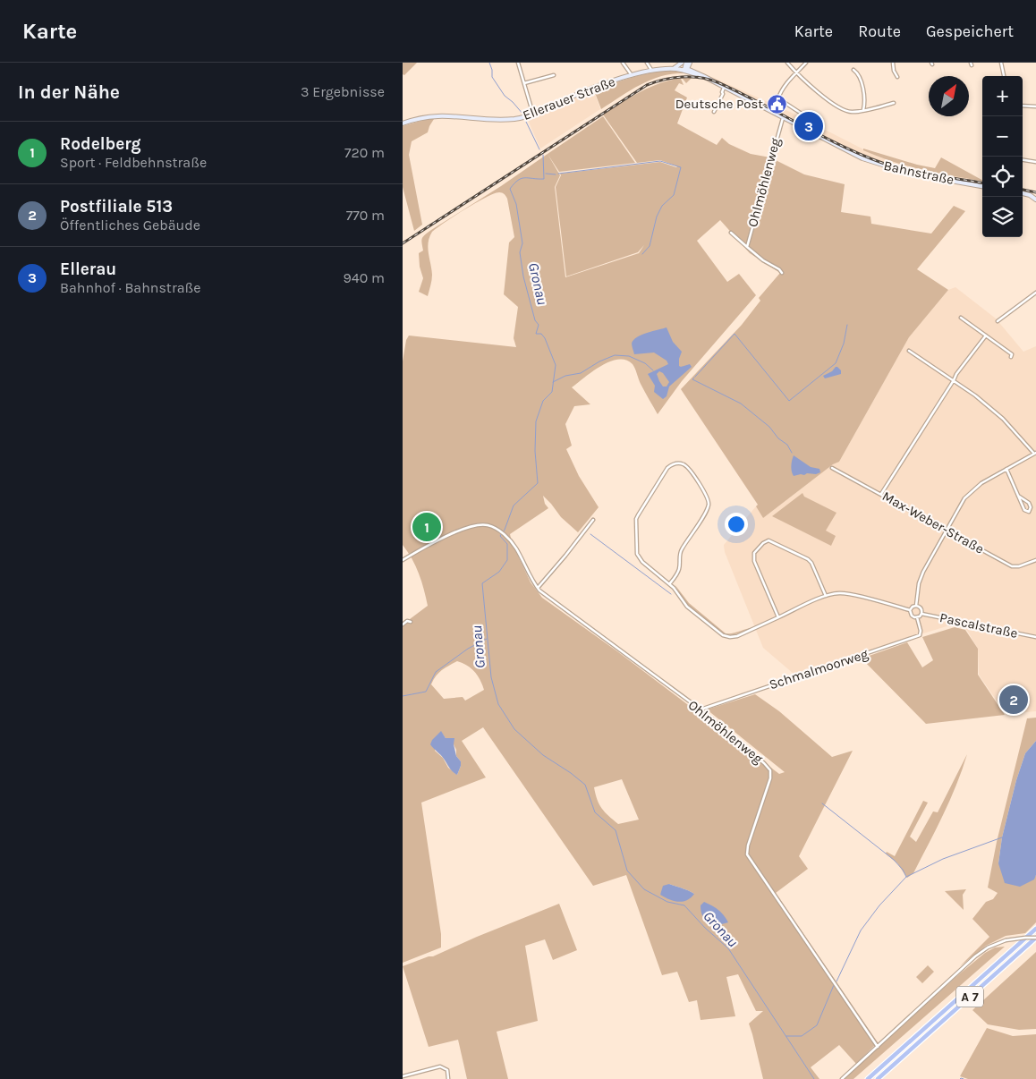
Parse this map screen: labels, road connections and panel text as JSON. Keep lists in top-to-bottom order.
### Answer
{
  "streets": {
    "highway": ["A 7"],
    "main road": ["Ellerauer Straße", "Bahnstraße"],
    "street": [
      "Ohlmöhlenweg",
      "Max-Weber-Straße",
      "Pascalstraße",
      "Schmalmoorweg"
    ]
  },
  "crossings": [
    ["Ellerauer Straße", "Bahnstraße"],
    ["Bahnstraße", "Ohlmöhlenweg"],
    ["Ohlmöhlenweg", "Schmalmoorweg"],
    ["Pascalstraße", "Schmalmoorweg"]
  ],
  "water": ["Gronau"],
  "places": {
    "public building": ["Deutsche Post"]
  },
  "north": "top right",
  "page": {
    "header": "Karte",
    "nav": ["Karte", "Route", "Gespeichert"],
    "heading": ["In der Nähe", "3 Ergebnisse"],
    "map_buttons": ["+", "−"],
    "pins": ["3", "1", "2"],
    "list": [
      {
        "mark": "1",
        "name": "Rodelberg",
        "note": "Sport · Feldbehnstraße",
        "value": "720 m"
      },
      {
        "mark": "2",
        "name": "Postfiliale 513",
        "note": "Öffentliches Gebäude",
        "value": "770 m"
      },
      {
        "mark": "3",
        "name": "Ellerau",
        "note": "Bahnhof · Bahnstraße",
        "value": "940 m"
      }
    ]
  }
}
